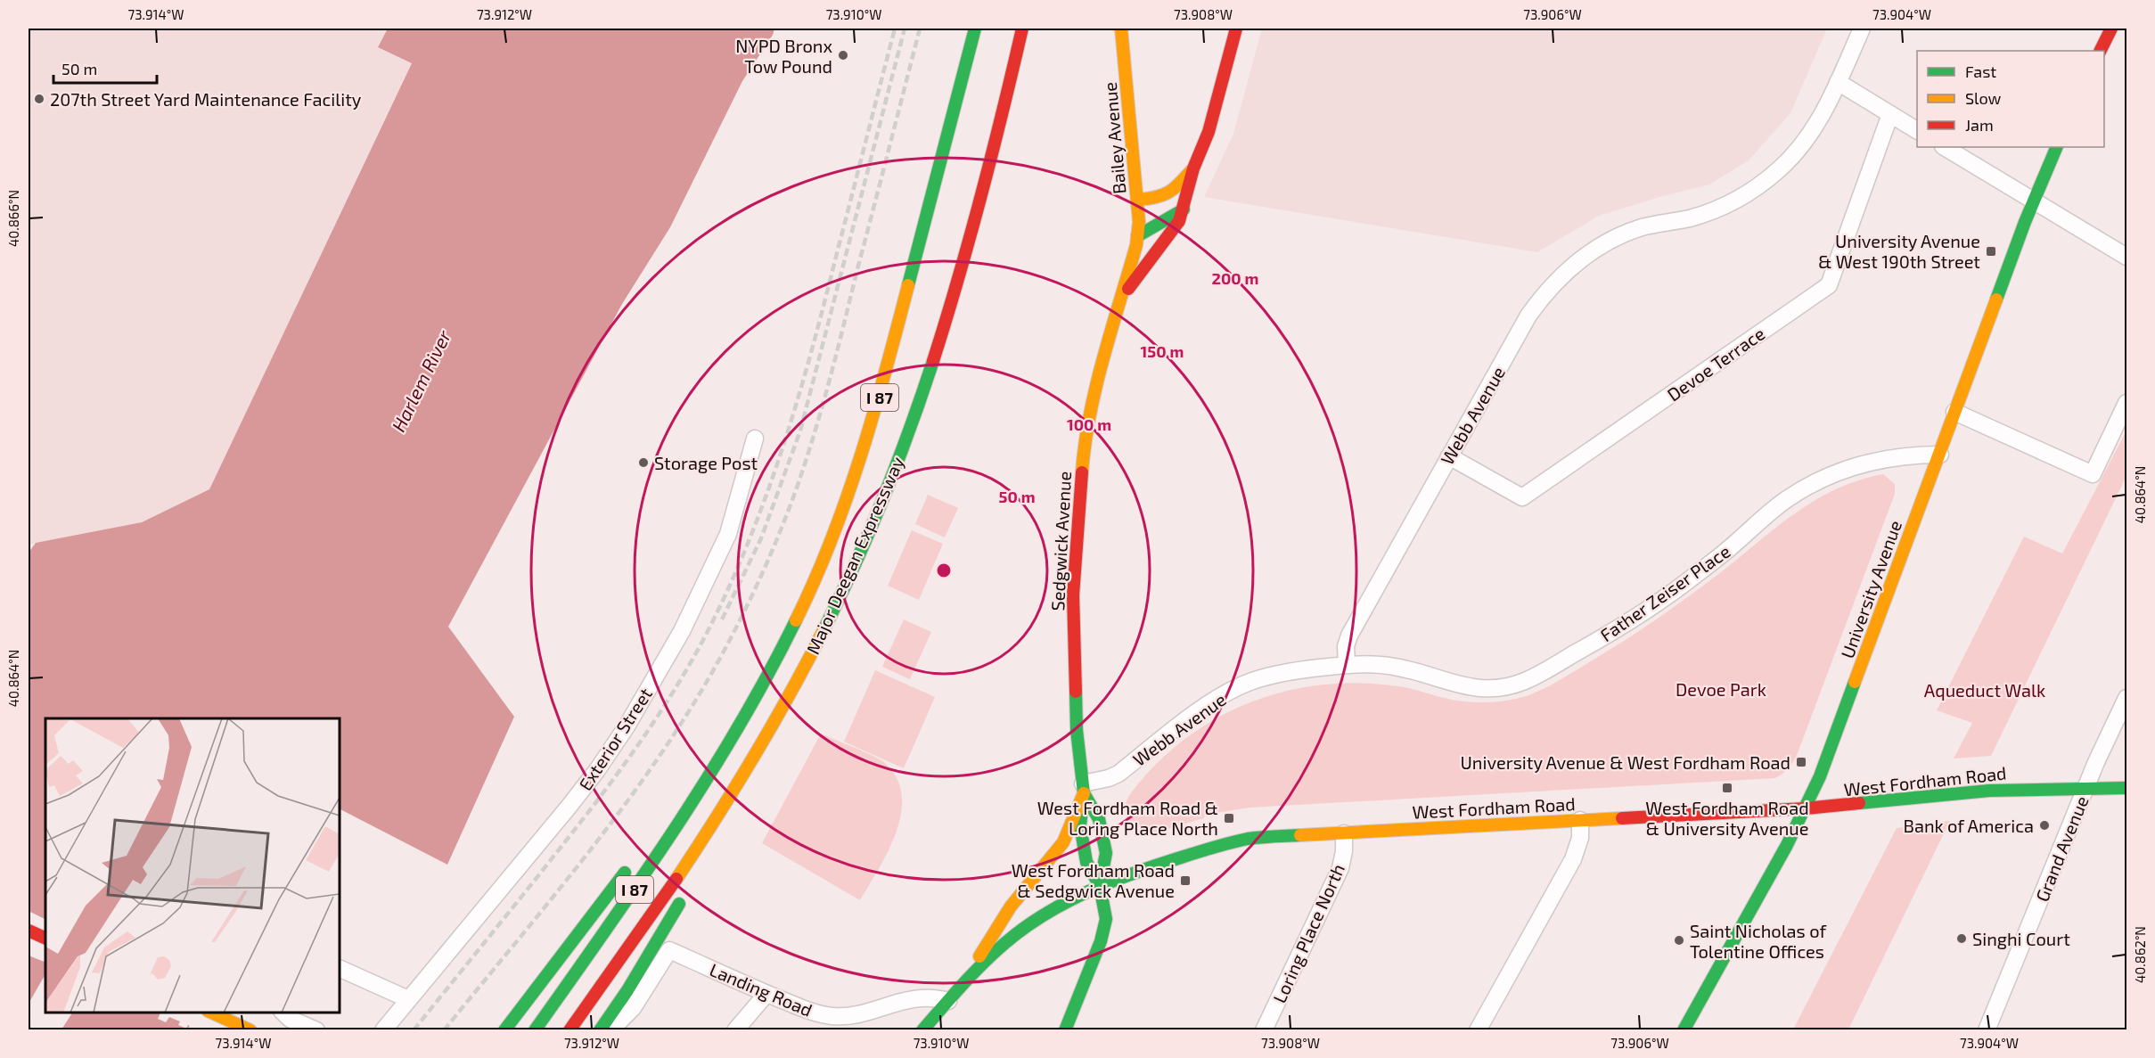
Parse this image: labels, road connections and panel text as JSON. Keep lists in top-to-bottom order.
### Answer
{
  "streets": {
    "main road": [
      "Bailey Avenue",
      "I 87",
      "Sedgwick Avenue",
      "Major Deegan Expressway",
      "University Avenue",
      "West Fordham Road"
    ],
    "street": [
      "Devoe Terrace",
      "Webb Avenue",
      "Father Zeiser Place",
      "Exterior Street",
      "Grand Avenue",
      "Loring Place North",
      "Landing Road"
    ]
  },
  "crossings": [
    ["Bailey Avenue", "Sedgwick Avenue"],
    ["Devoe Terrace", "Webb Avenue"],
    ["Webb Avenue", "Sedgwick Avenue"],
    ["Webb Avenue", "Father Zeiser Place"],
    ["Sedgwick Avenue", "West Fordham Road"],
    ["University Avenue", "Father Zeiser Place"],
    ["University Avenue", "West Fordham Road"],
    ["West Fordham Road", "Grand Avenue"],
    ["West Fordham Road", "Loring Place North"],
    ["West Fordham Road", "Landing Road"]
  ],
  "water": ["Harlem River"],
  "parks": ["Devoe Park", "Aqueduct Walk"],
  "places": {
    "other": [
      "NYPD Bronx Tow Pound",
      "207th Street Yard Maintenance Facility",
      "Storage Post",
      "Bank of America",
      "Singhi Court",
      "Saint Nicholas of Tolentine Offices"
    ],
    "transit": [
      "University Avenue & West 190th Street",
      "University Avenue & West Fordham Road",
      "West Fordham Road & University Avenue",
      "West Fordham Road & Loring Place North",
      "West Fordham Road & Sedgwick Avenue"
    ]
  },
  "legend": ["Fast", "Slow", "Jam"],
  "scale_bar": "50 m",
  "coordinates": [
    "73.914°W",
    "73.912°W",
    "73.910°W",
    "73.908°W",
    "73.906°W",
    "73.904°W",
    "40.866°N",
    "40.864°N",
    "40.862°N"
  ],
  "rings": [
    "200 m",
    "150 m",
    "100 m",
    "50 m"
  ]
}
